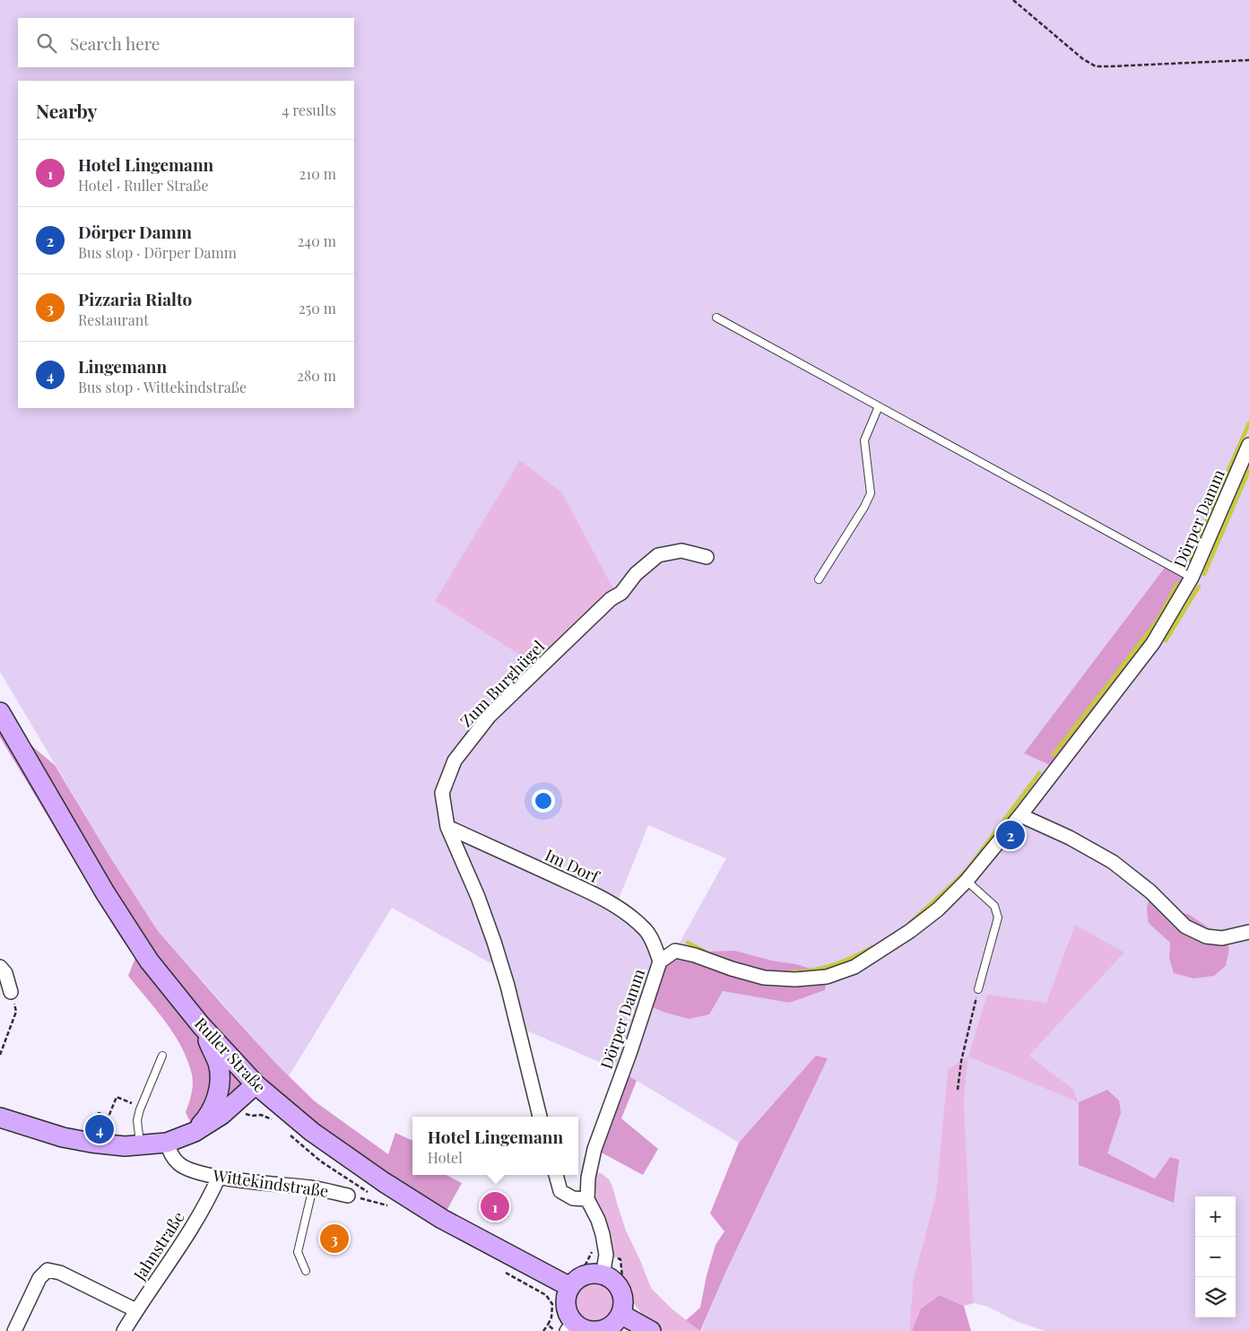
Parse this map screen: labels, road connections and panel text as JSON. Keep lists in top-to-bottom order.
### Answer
{
  "streets": {
    "main road": ["Ruller Straße"],
    "street": [
      "Dörper Damm",
      "Zum Burghügel",
      "Im Dorf",
      "Wittekindstraße",
      "Jahnstraße"
    ]
  },
  "crossings": [
    ["Dörper Damm", "Im Dorf"],
    ["Zum Burghügel", "Im Dorf"],
    ["Wittekindstraße", "Jahnstraße"]
  ],
  "page": {
    "search": "Search here",
    "heading": ["Nearby", "4 results"],
    "list": [
      {
        "mark": "1",
        "name": "Hotel Lingemann",
        "note": "Hotel · Ruller Straße",
        "value": "210 m"
      },
      {
        "mark": "2",
        "name": "Dörper Damm",
        "note": "Bus stop · Dörper Damm",
        "value": "240 m"
      },
      {
        "mark": "3",
        "name": "Pizzaria Rialto",
        "note": "Restaurant",
        "value": "250 m"
      },
      {
        "mark": "4",
        "name": "Lingemann",
        "note": "Bus stop · Wittekindstraße",
        "value": "280 m"
      }
    ],
    "pins": [
      "2",
      "4",
      "1",
      "3"
    ],
    "popup": ["Hotel Lingemann", "Hotel"],
    "map_buttons": ["+", "−"]
  }
}
